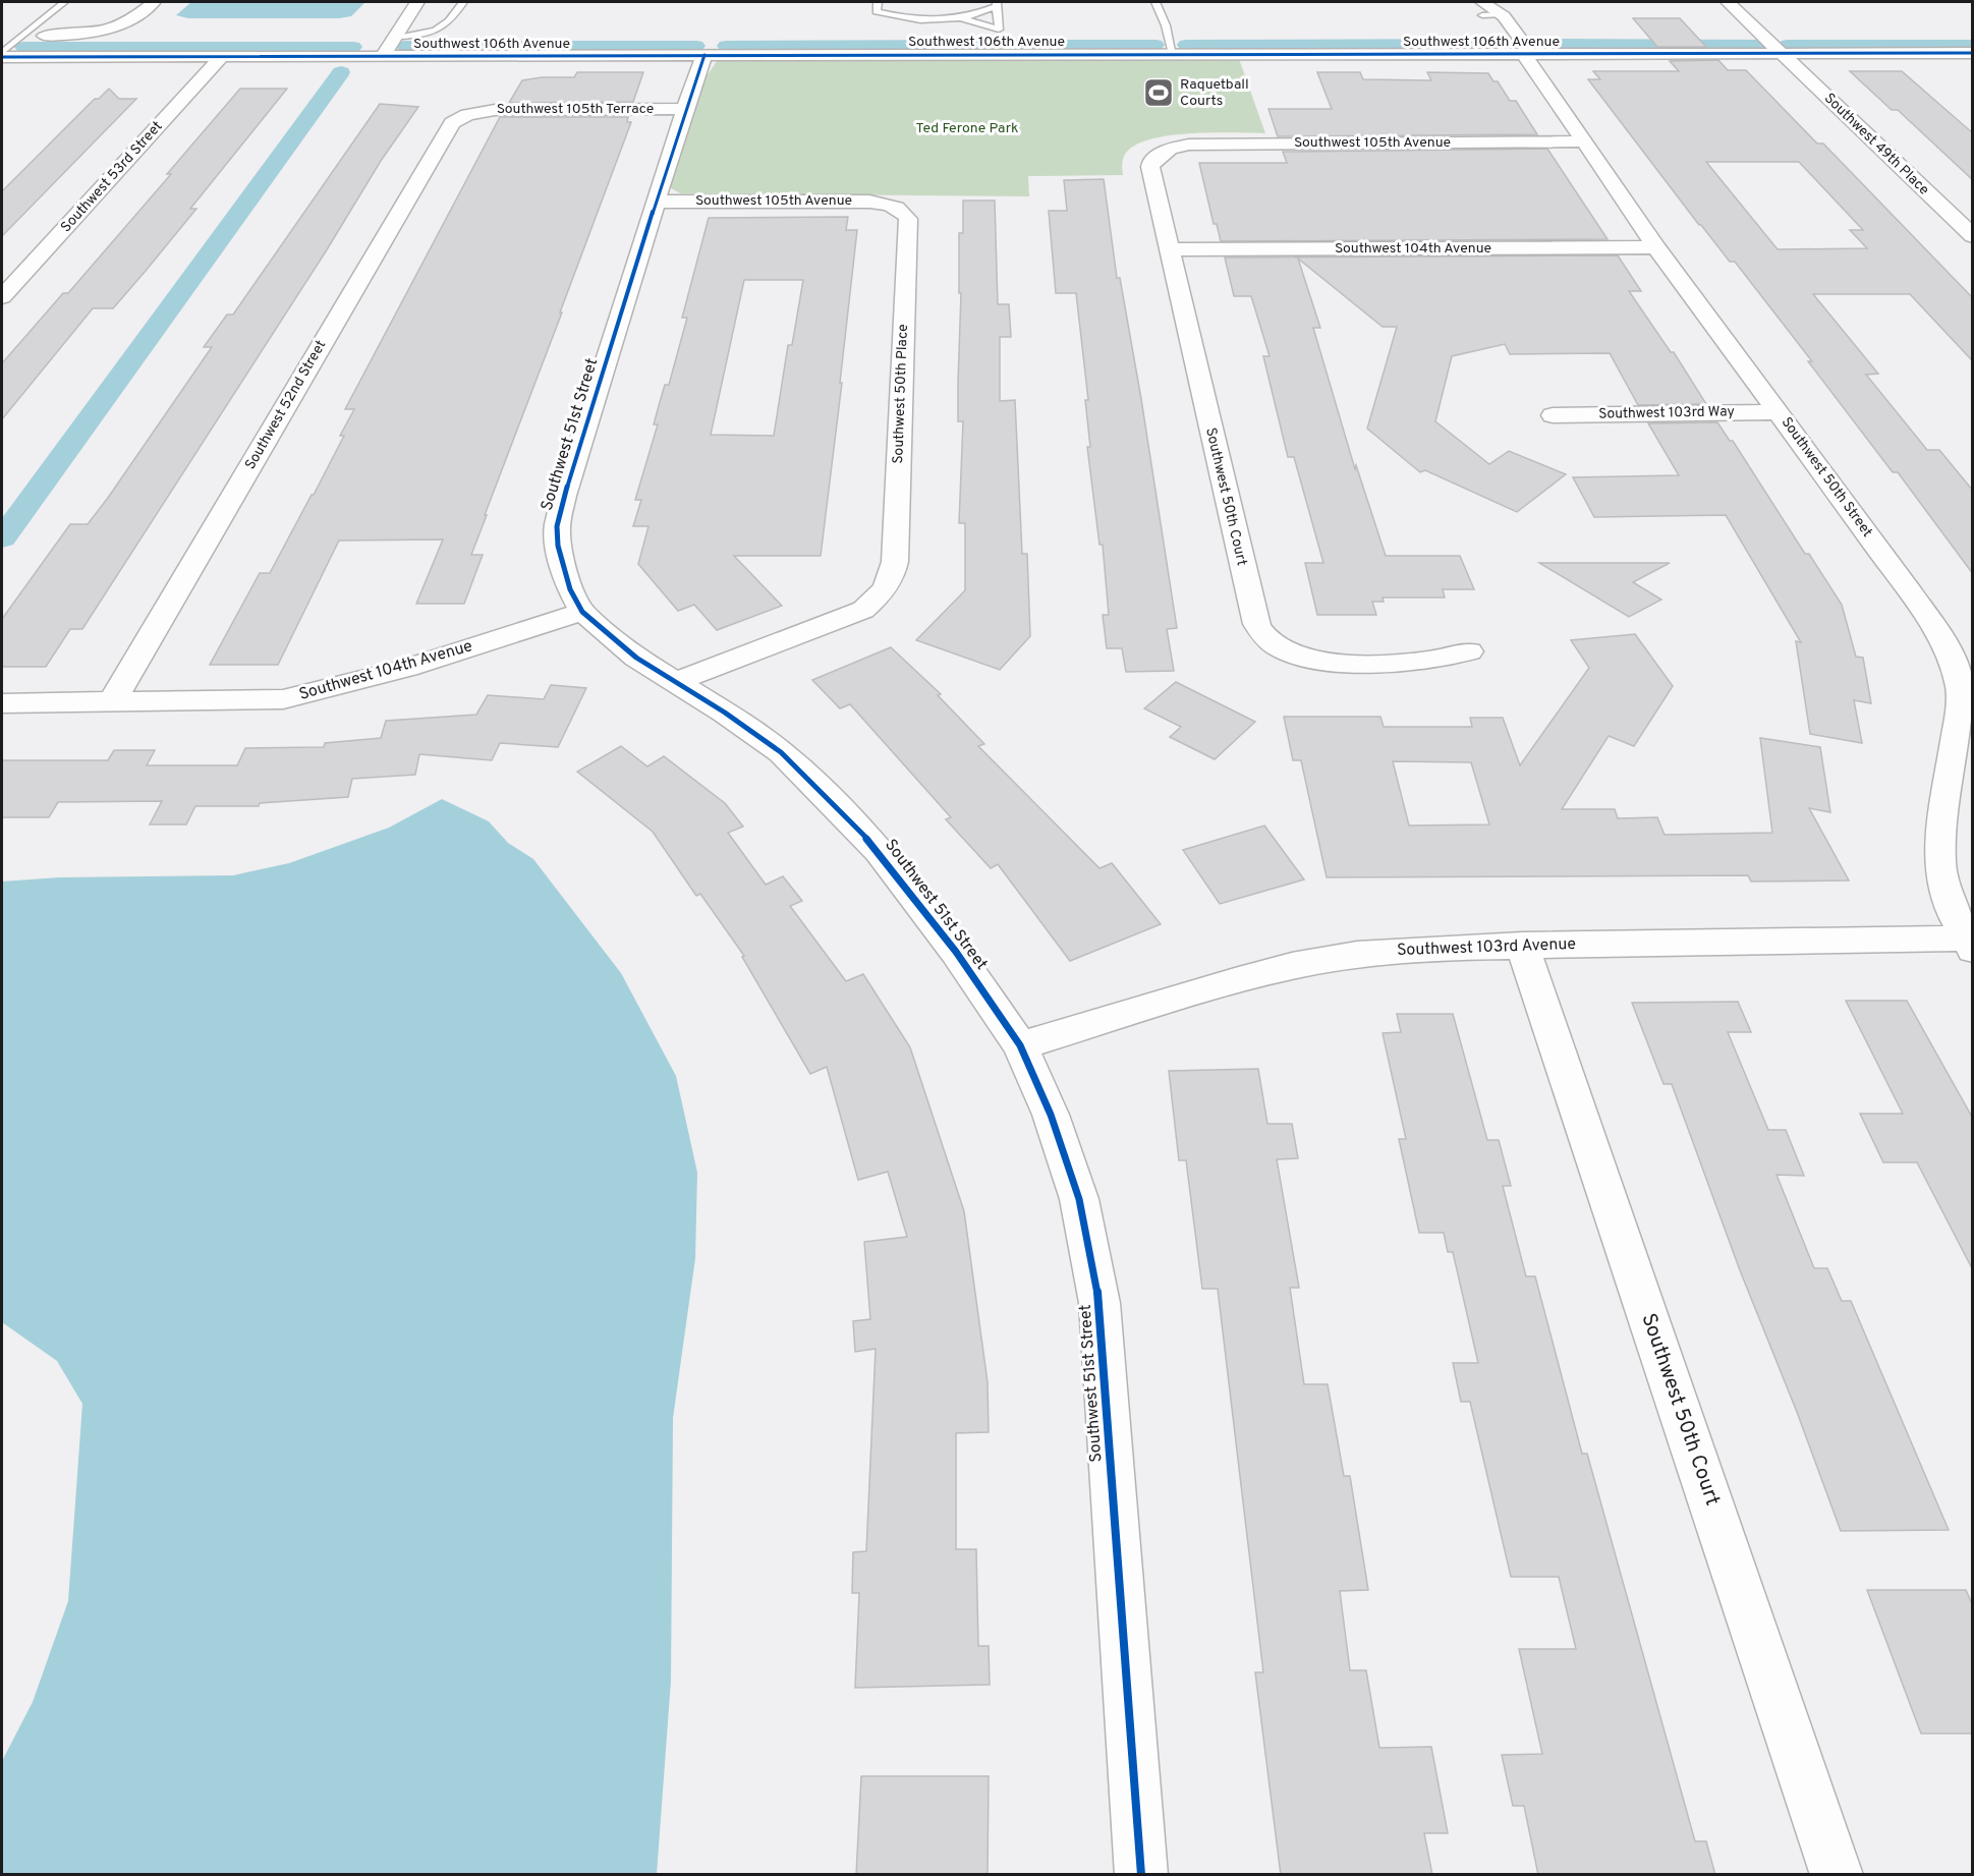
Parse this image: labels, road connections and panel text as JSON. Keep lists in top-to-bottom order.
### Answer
{
  "streets": {
    "street": [
      "Southwest 106th Avenue",
      "Southwest 105th Terrace",
      "Southwest 105th Avenue",
      "Southwest 49th Place",
      "Southwest 53rd Street",
      "Southwest 104th Avenue",
      "Southwest 50th Place",
      "Southwest 52nd Street",
      "Southwest 103rd Way",
      "Southwest 51st Street",
      "Southwest 50th Street",
      "Southwest 50th Court",
      "Southwest 103rd Avenue"
    ]
  },
  "crossings": [
    ["Southwest 106th Avenue", "Southwest 49th Place"],
    ["Southwest 106th Avenue", "Southwest 53rd Street"],
    ["Southwest 106th Avenue", "Southwest 51st Street"],
    ["Southwest 106th Avenue", "Southwest 50th Street"],
    ["Southwest 105th Terrace", "Southwest 52nd Street"],
    ["Southwest 105th Terrace", "Southwest 51st Street"],
    ["Southwest 105th Avenue", "Southwest 50th Place"],
    ["Southwest 105th Avenue", "Southwest 51st Street"],
    ["Southwest 105th Avenue", "Southwest 50th Street"],
    ["Southwest 105th Avenue", "Southwest 50th Court"],
    ["Southwest 104th Avenue", "Southwest 52nd Street"],
    ["Southwest 104th Avenue", "Southwest 51st Street"],
    ["Southwest 104th Avenue", "Southwest 50th Street"],
    ["Southwest 104th Avenue", "Southwest 50th Court"],
    ["Southwest 50th Place", "Southwest 51st Street"],
    ["Southwest 103rd Way", "Southwest 50th Street"],
    ["Southwest 51st Street", "Southwest 103rd Avenue"],
    ["Southwest 50th Street", "Southwest 103rd Avenue"],
    ["Southwest 50th Court", "Southwest 103rd Avenue"]
  ],
  "parks": ["Ted Ferone Park"],
  "places": {
    "sports": ["Raquetball Courts"]
  }
}
